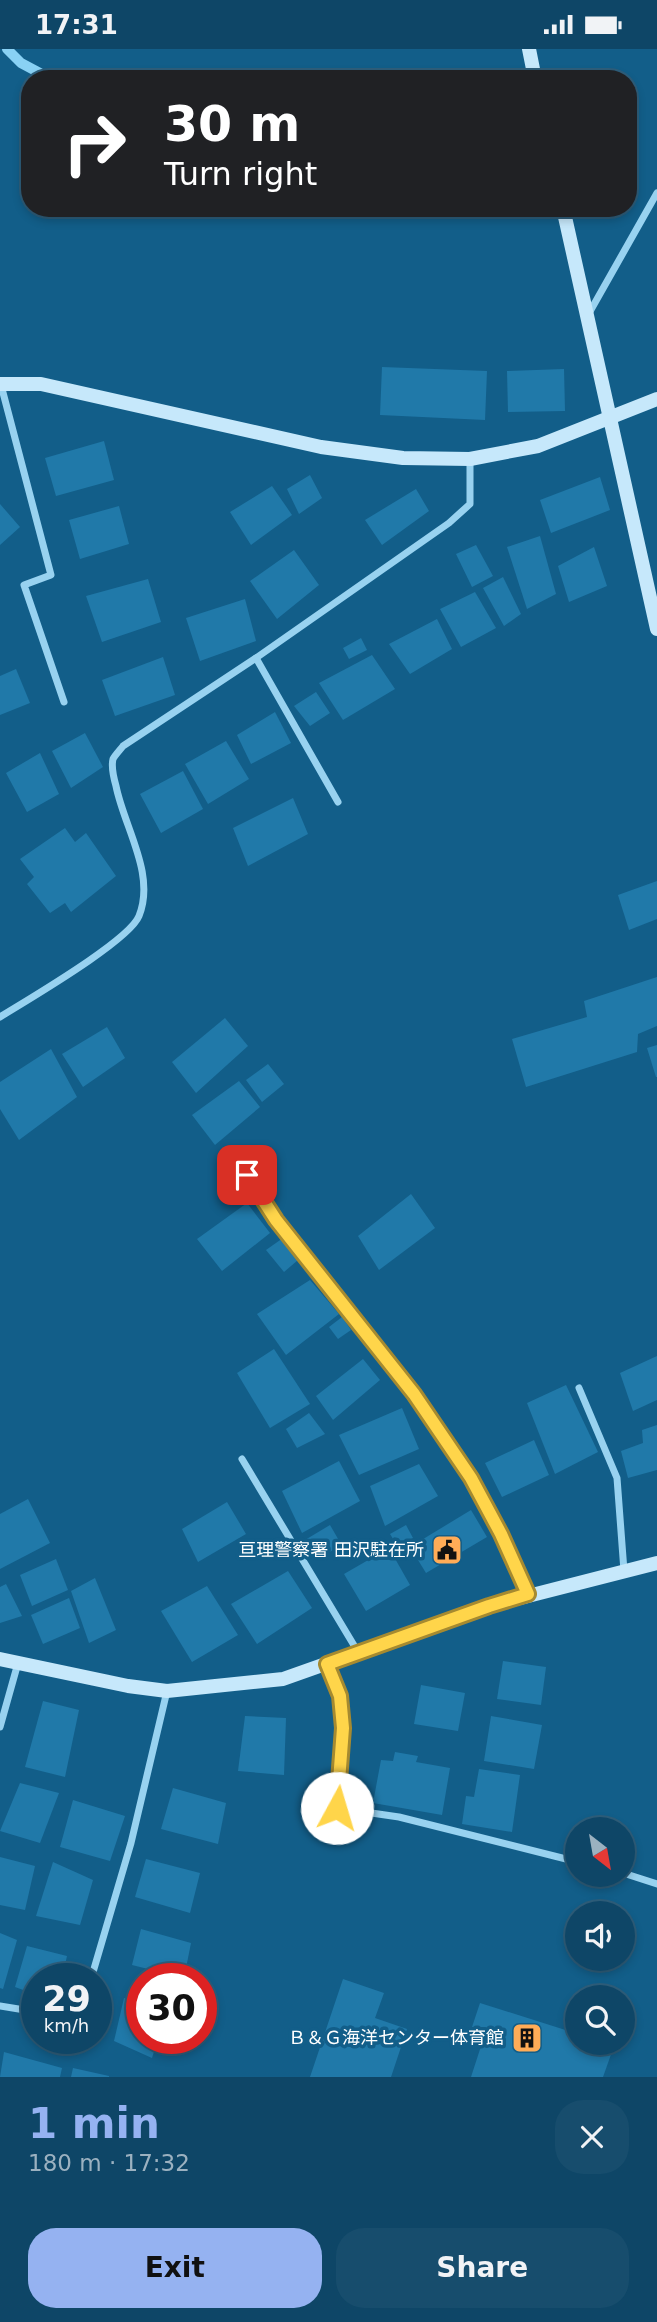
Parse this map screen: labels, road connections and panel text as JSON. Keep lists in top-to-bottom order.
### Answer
{
  "places": {
    "public building": ["亘理警察署 田沢駐在所"],
    "building": ["Ｂ＆Ｇ海洋センター体育館"]
  },
  "north": "bottom right",
  "page": {
    "status": "17:31",
    "turn": ["30 m", "Turn right"],
    "speed": "29 km/h",
    "limit": "30",
    "heading": ["1 min", "180 m · 17:32"],
    "buttons": ["Exit", "Share"]
  }
}
